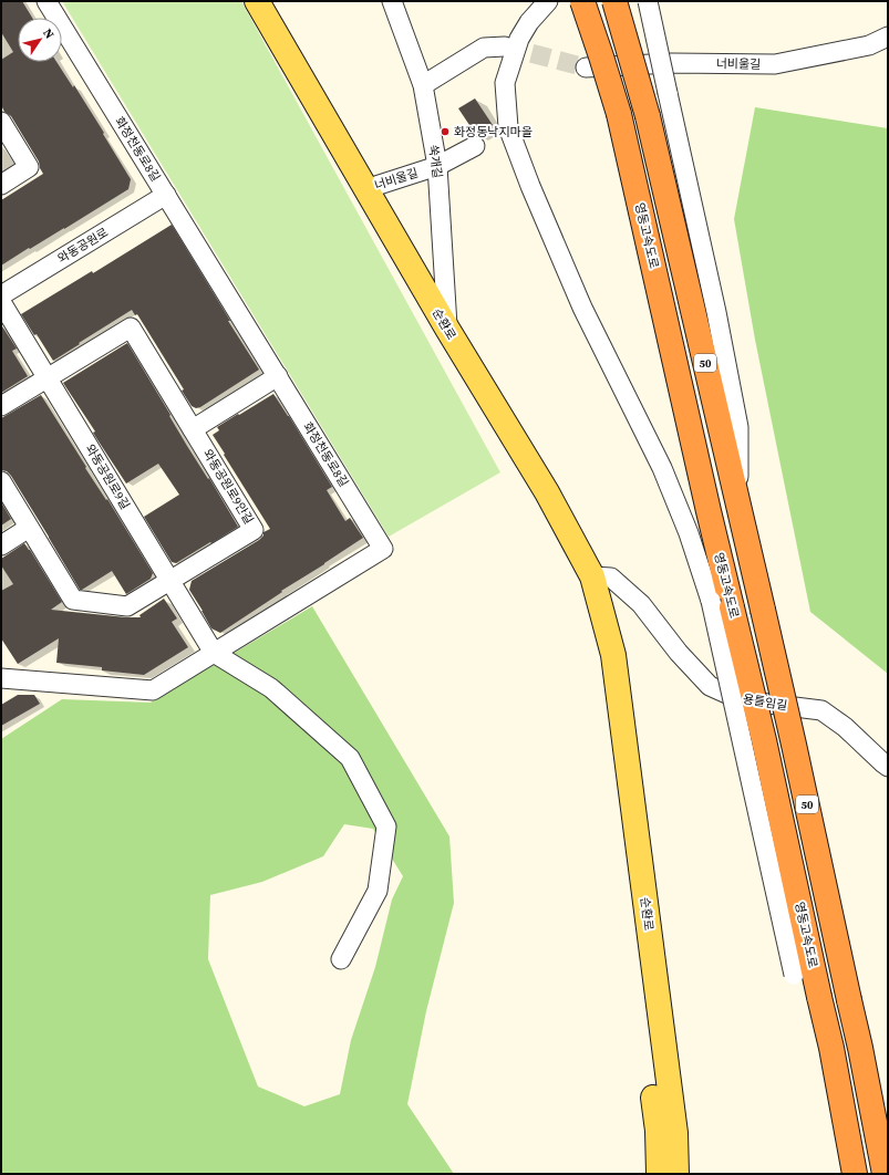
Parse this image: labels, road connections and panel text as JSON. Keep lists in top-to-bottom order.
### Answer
{
  "streets": {
    "highway": ["영동고속도로", "50"],
    "main road": ["순환로"],
    "street": [
      "너비울길",
      "화정천동로8길",
      "쑥개길",
      "와동공원로",
      "와동공원로9길",
      "와동공원로9안길",
      "용틀임길"
    ]
  },
  "crossings": [
    ["너비울길", "쑥개길"],
    ["너비울길", "순환로"],
    ["화정천동로8길", "와동공원로"],
    ["화정천동로8길", "와동공원로9길"],
    ["쑥개길", "순환로"],
    ["순환로", "용틀임길"],
    ["와동공원로9길", "와동공원로9안길"]
  ],
  "places": ["화정동낙지마을"],
  "north": "top right"
}
